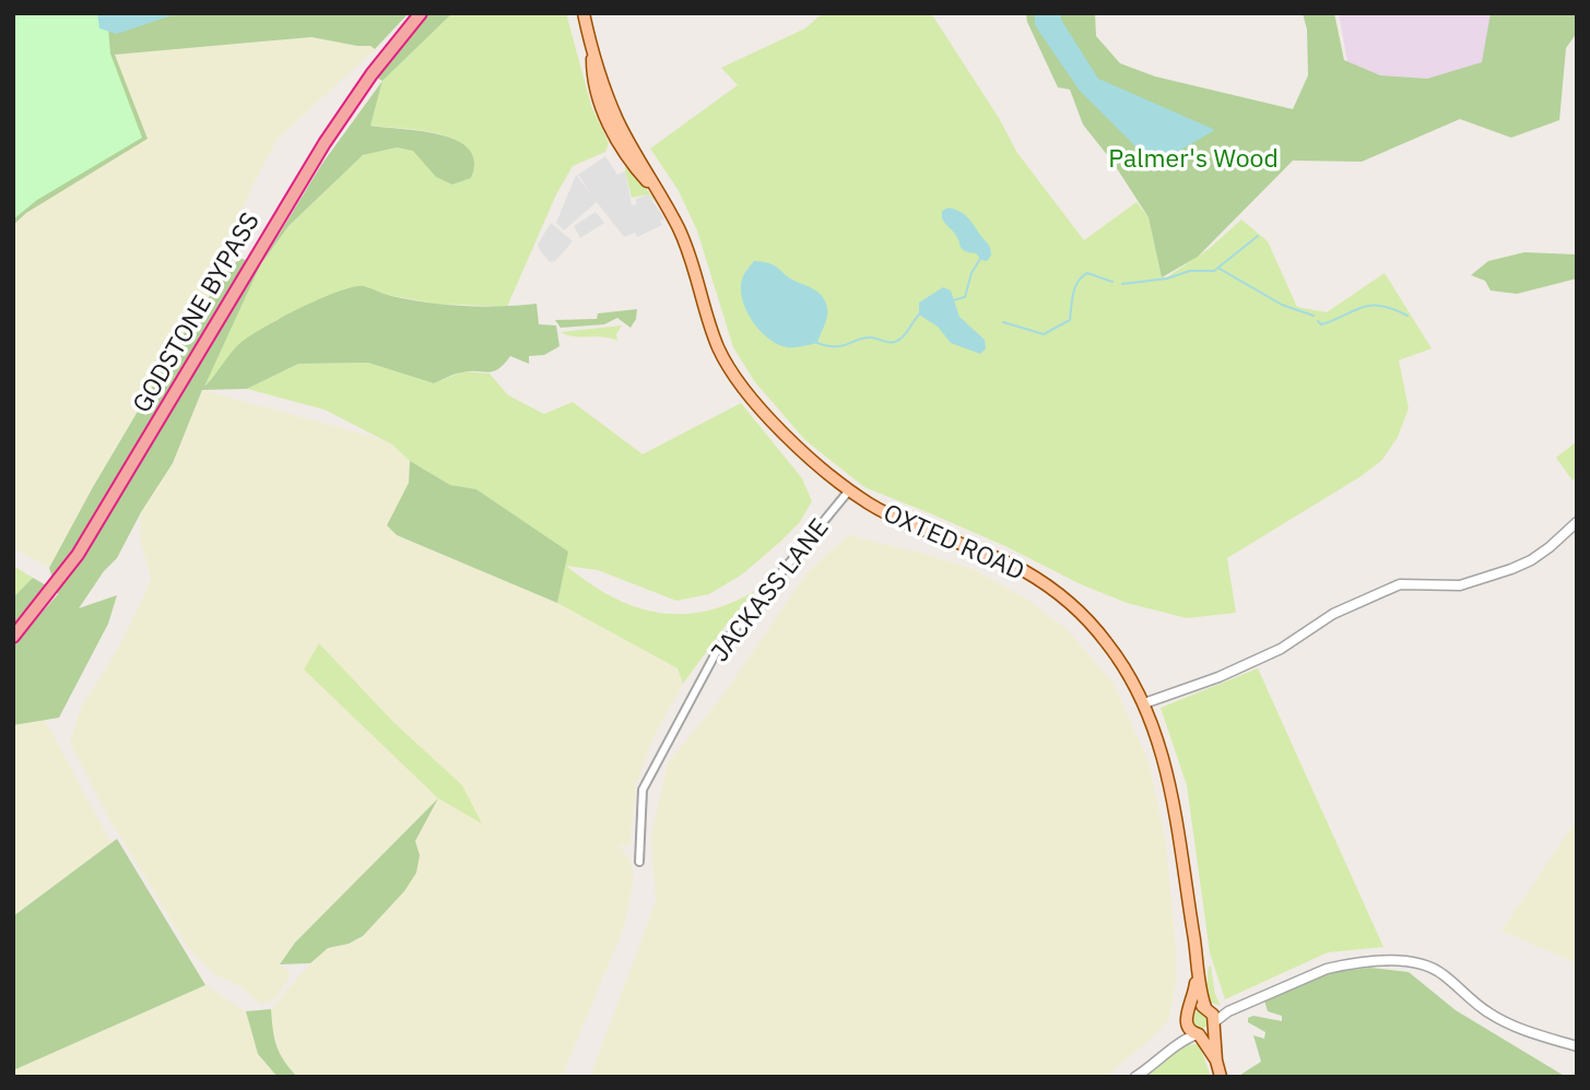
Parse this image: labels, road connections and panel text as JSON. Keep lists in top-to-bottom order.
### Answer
{
  "streets": {
    "highway": ["GODSTONE BYPASS"],
    "main road": ["OXTED ROAD"],
    "street": ["JACKASS LANE"]
  },
  "crossings": [
    ["OXTED ROAD", "JACKASS LANE"]
  ],
  "parks": ["Palmer's Wood"]
}
